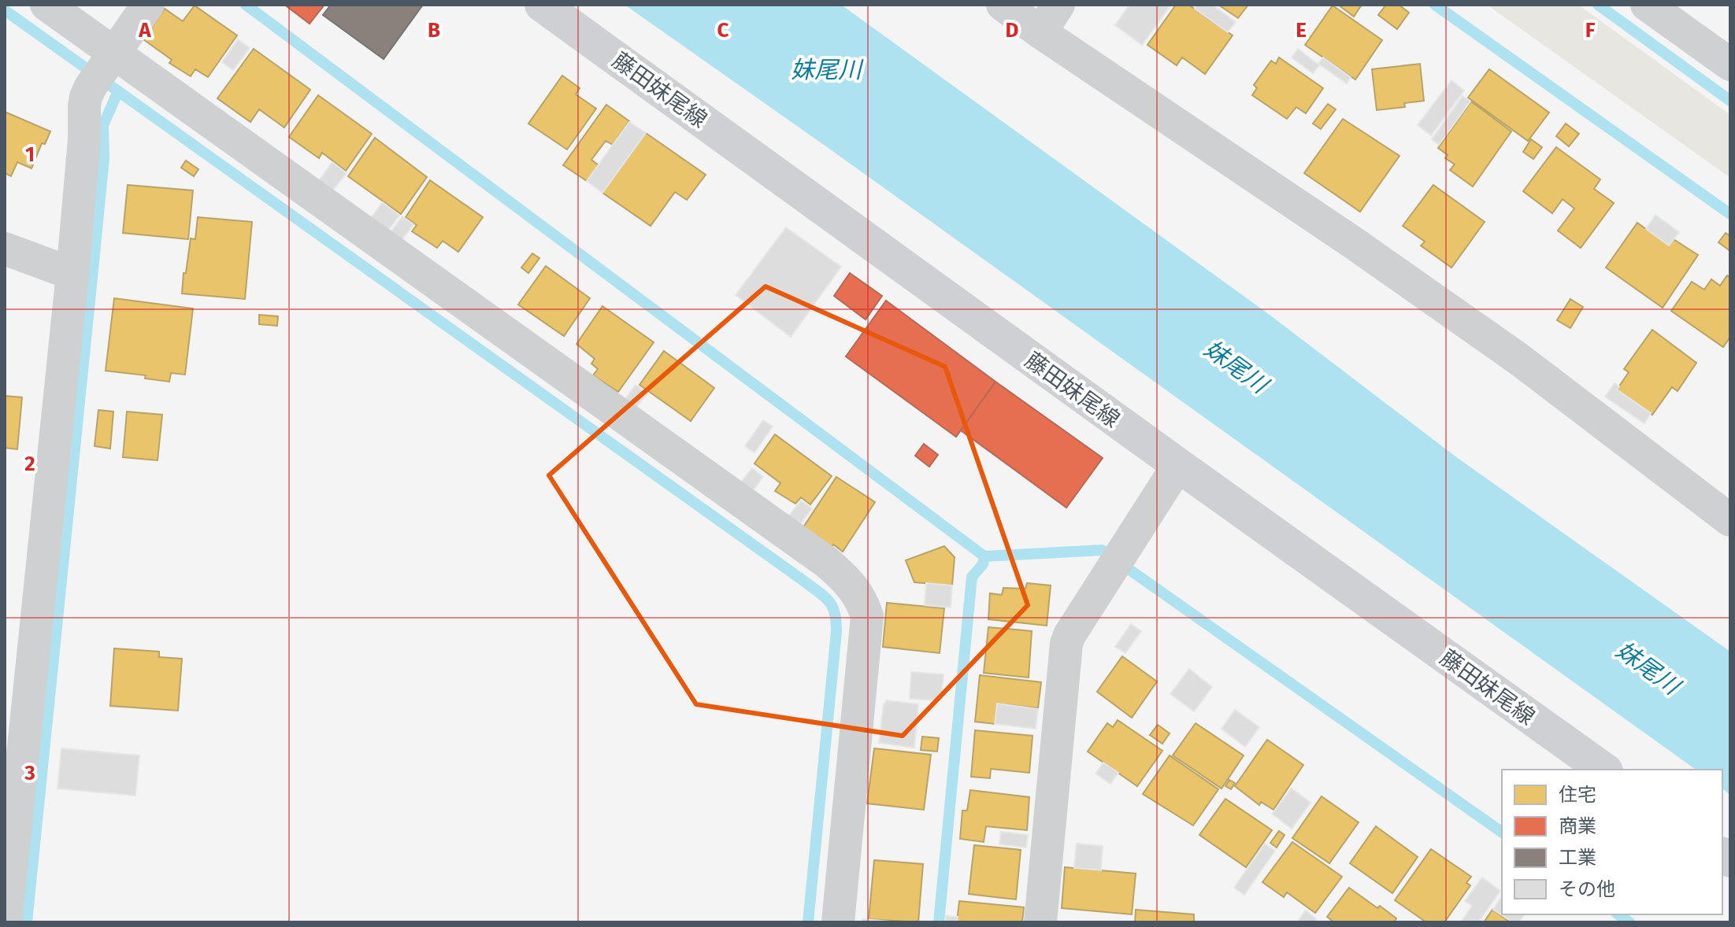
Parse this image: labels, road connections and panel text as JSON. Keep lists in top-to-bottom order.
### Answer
{
  "streets": {
    "main road": ["藤田妹尾線"]
  },
  "water": ["妹尾川"],
  "legend": [
    "住宅",
    "商業",
    "工業",
    "その他"
  ],
  "grid": {
    "columns": [
      "A",
      "B",
      "C",
      "D",
      "E",
      "F"
    ],
    "rows": ["1", "2", "3"]
  }
}
